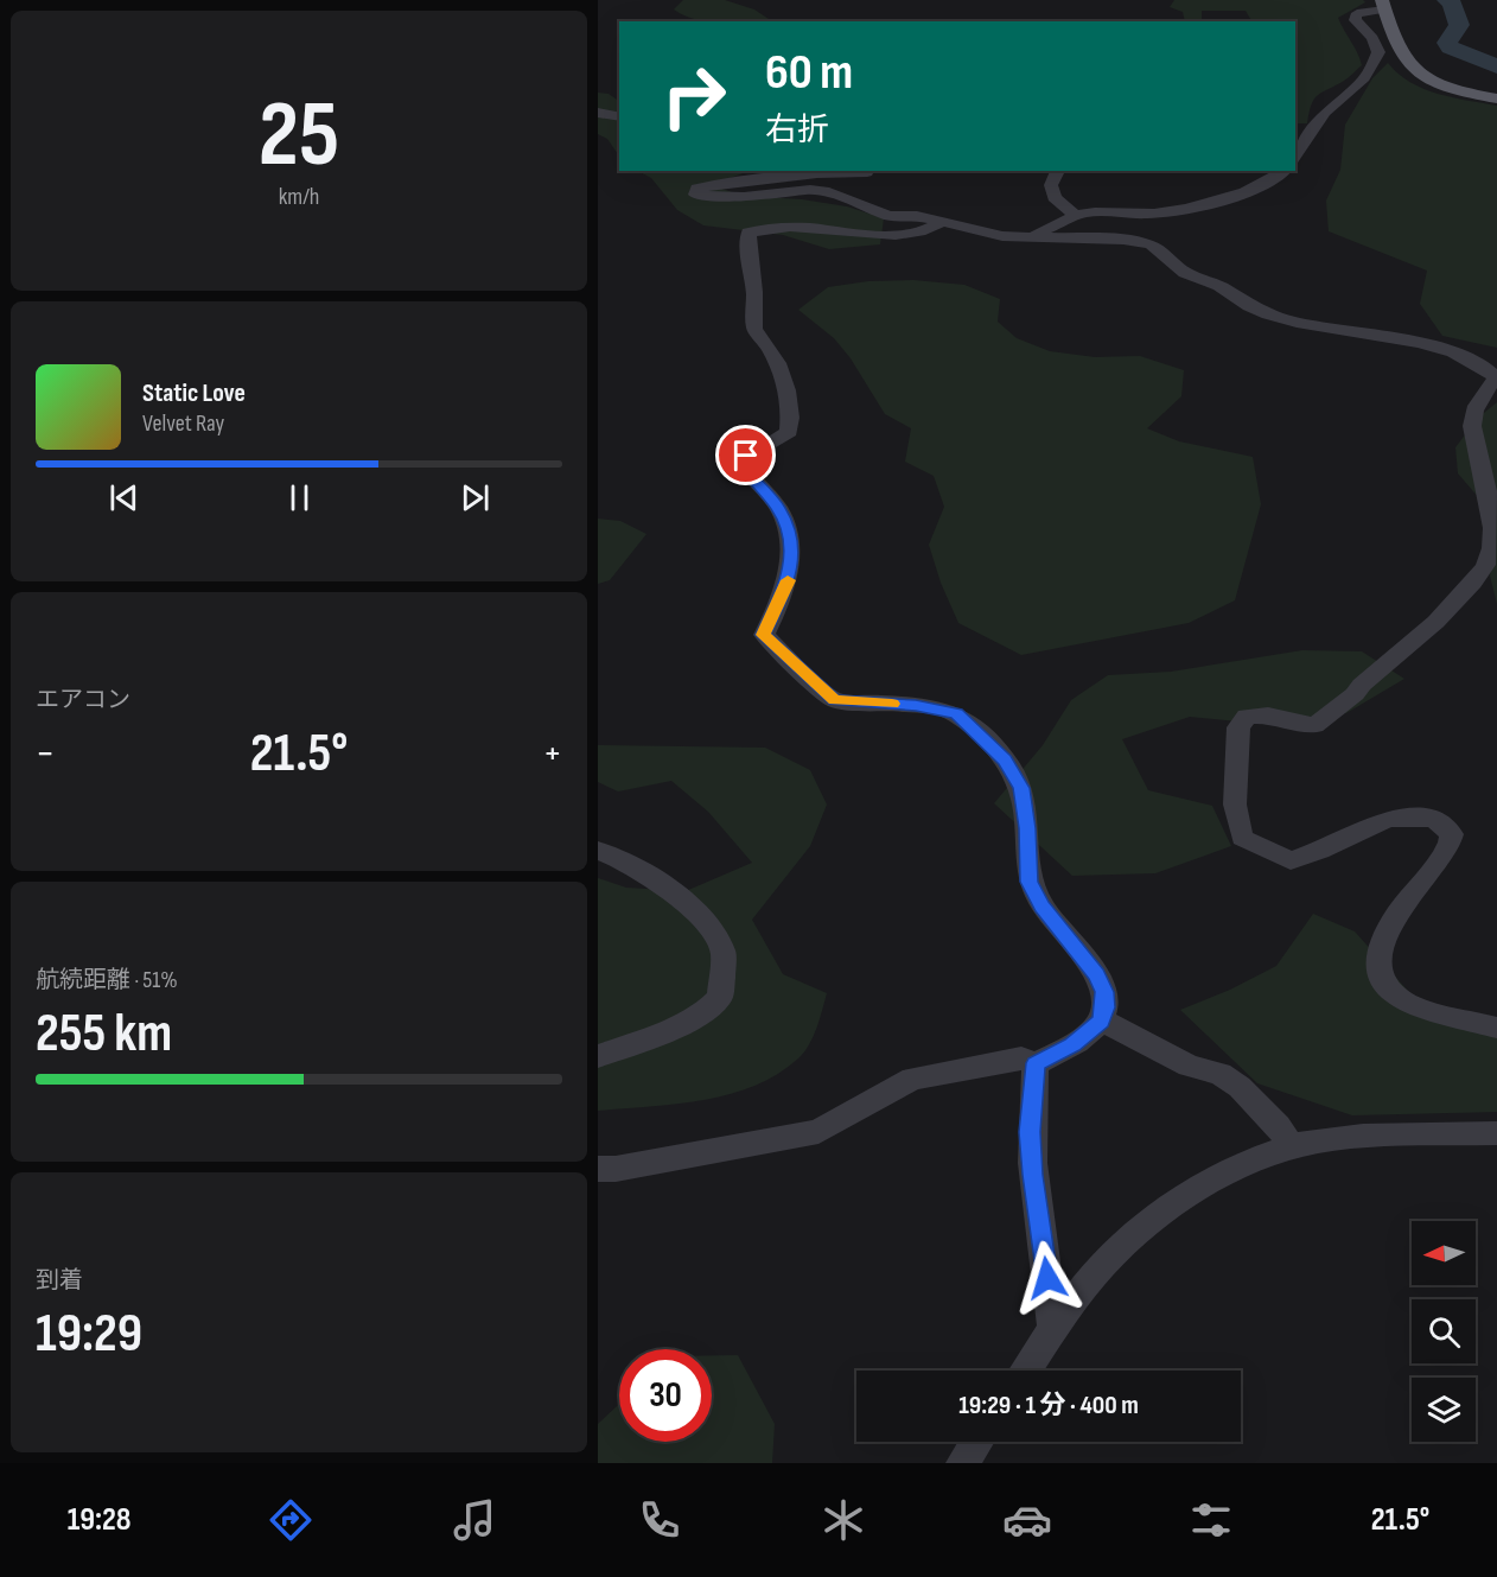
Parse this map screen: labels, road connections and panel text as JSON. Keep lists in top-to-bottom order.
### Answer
{
  "north": "left",
  "page": {
    "tile": [
      ["25", "km/h"],
      "エアコン",
      ["航続距離 · 51%", "255 km"],
      ["到着", "19:29"]
    ],
    "turn": ["60 m", "右折"],
    "song": ["Static Love", "Velvet Ray"],
    "heat": ["−", "21.5°", "+"],
    "limit": "30",
    "trip": "19:29 · 1 分 · 400 m",
    "tabs": ["19:28", "21.5°"]
  }
}
